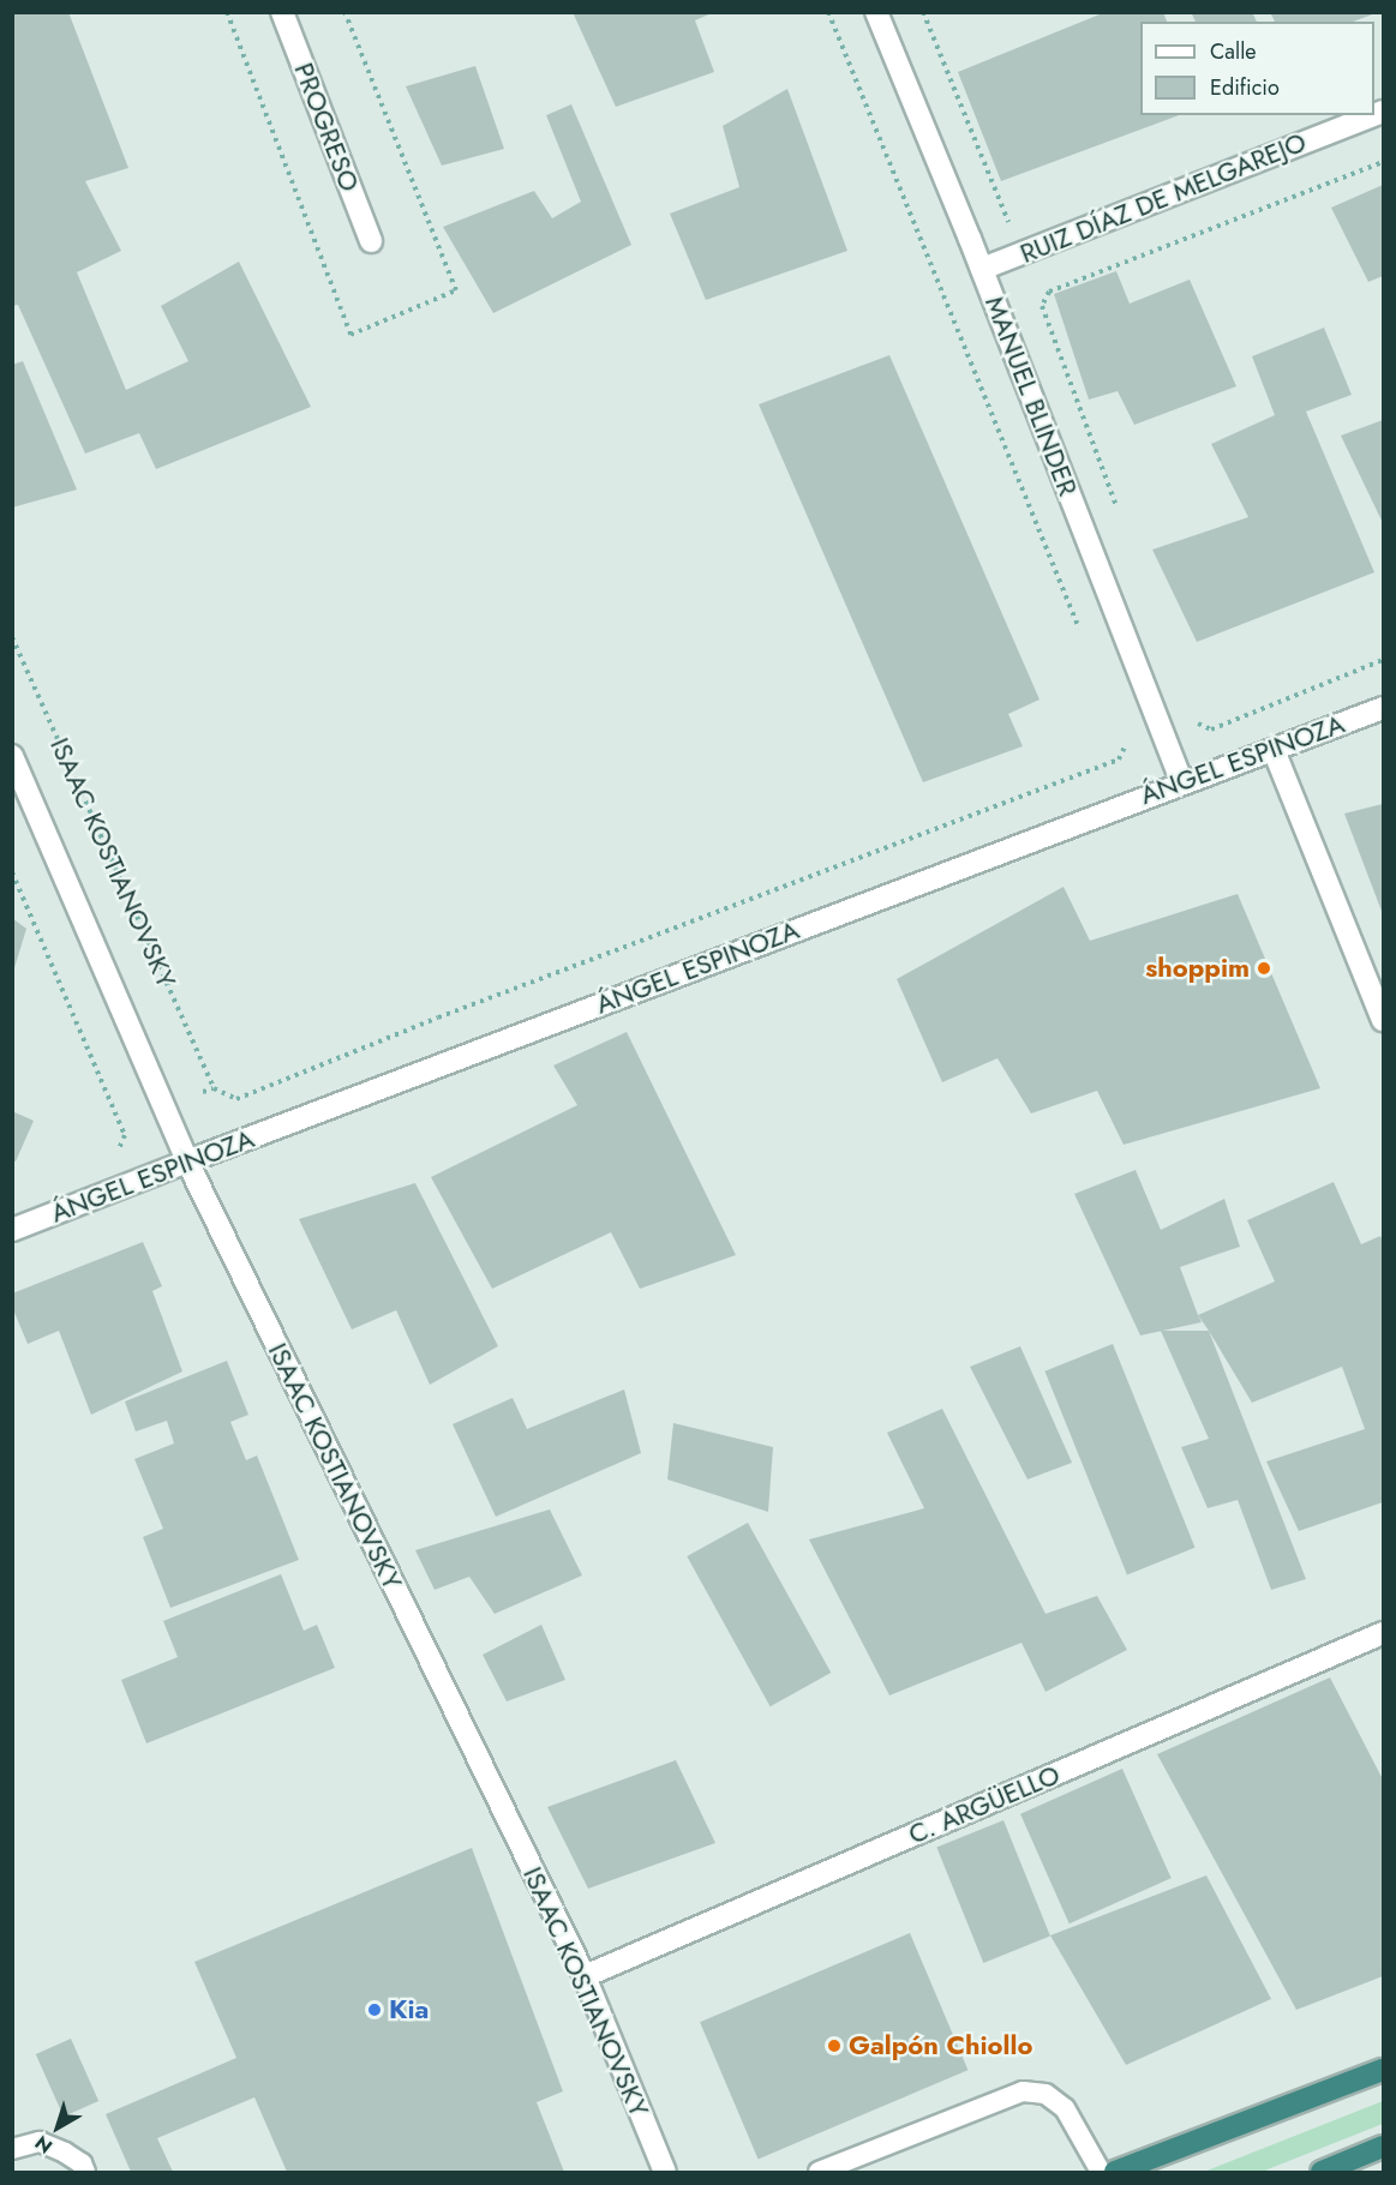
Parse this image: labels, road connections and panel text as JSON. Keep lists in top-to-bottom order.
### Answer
{
  "streets": {
    "street": [
      "PROGRESO",
      "RUIZ DÍAZ DE MELGAREJO",
      "MANUEL BLINDER",
      "ÁNGEL ESPINOZA",
      "ISAAC KOSTIANOVSKY",
      "C. ARGÜELLO"
    ]
  },
  "crossings": [
    ["RUIZ DÍAZ DE MELGAREJO", "MANUEL BLINDER"],
    ["MANUEL BLINDER", "ÁNGEL ESPINOZA"],
    ["ÁNGEL ESPINOZA", "ISAAC KOSTIANOVSKY"],
    ["ISAAC KOSTIANOVSKY", "C. ARGÜELLO"]
  ],
  "places": ["shoppim", "Kia", "Galpón Chiollo"],
  "legend": ["Calle", "Edificio"],
  "north": "bottom left"
}
